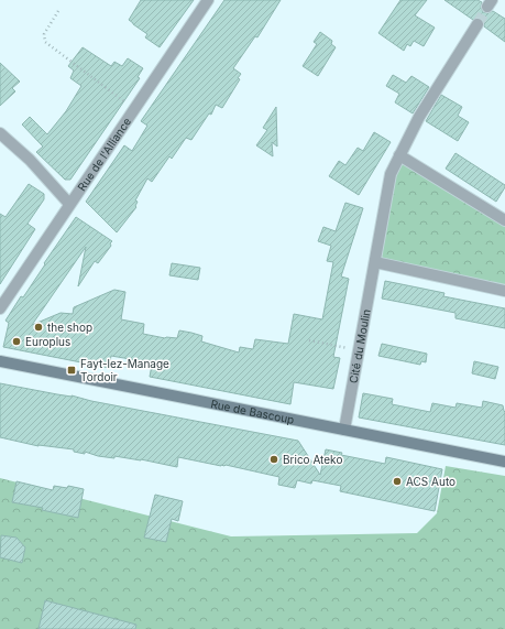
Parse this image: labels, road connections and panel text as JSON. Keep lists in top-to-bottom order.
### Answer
{
  "streets": {
    "main road": ["Rue de Bascoup"],
    "street": ["Rue de l'Alliance", "Cité du Moulin"]
  },
  "crossings": [
    ["Cité du Moulin", "Rue de Bascoup"]
  ],
  "places": {
    "other": [
      "the shop",
      "Europlus",
      "Brico Ateko",
      "ACS Auto"
    ],
    "transit": ["Fayt-lez-Manage Tordoir"]
  }
}
